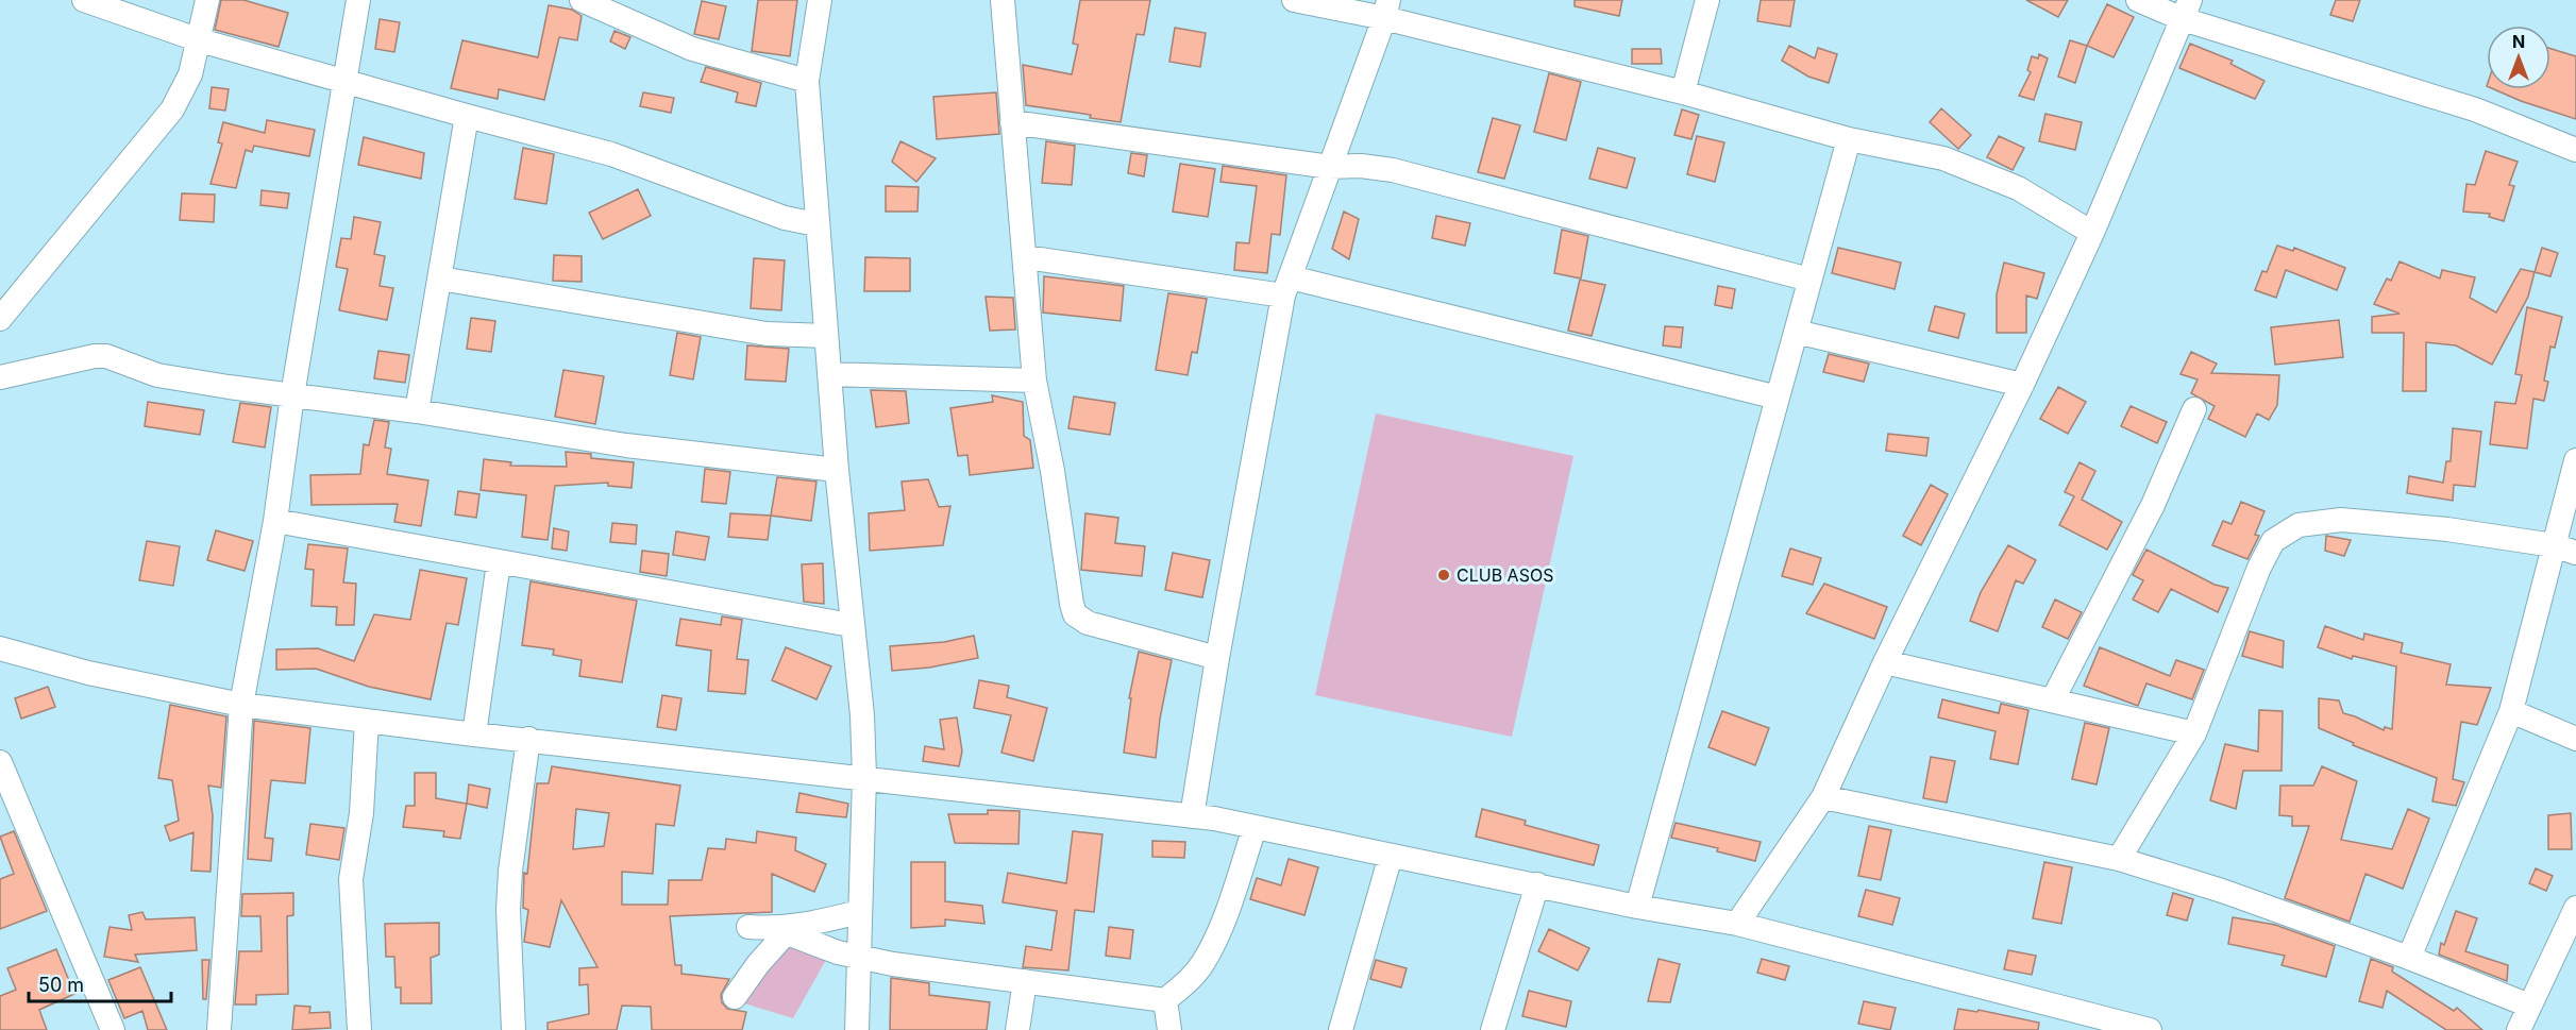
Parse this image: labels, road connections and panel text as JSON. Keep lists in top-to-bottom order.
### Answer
{
  "places": ["CLUB ASOS"],
  "scale_bar": "50 m",
  "north": "top"
}
